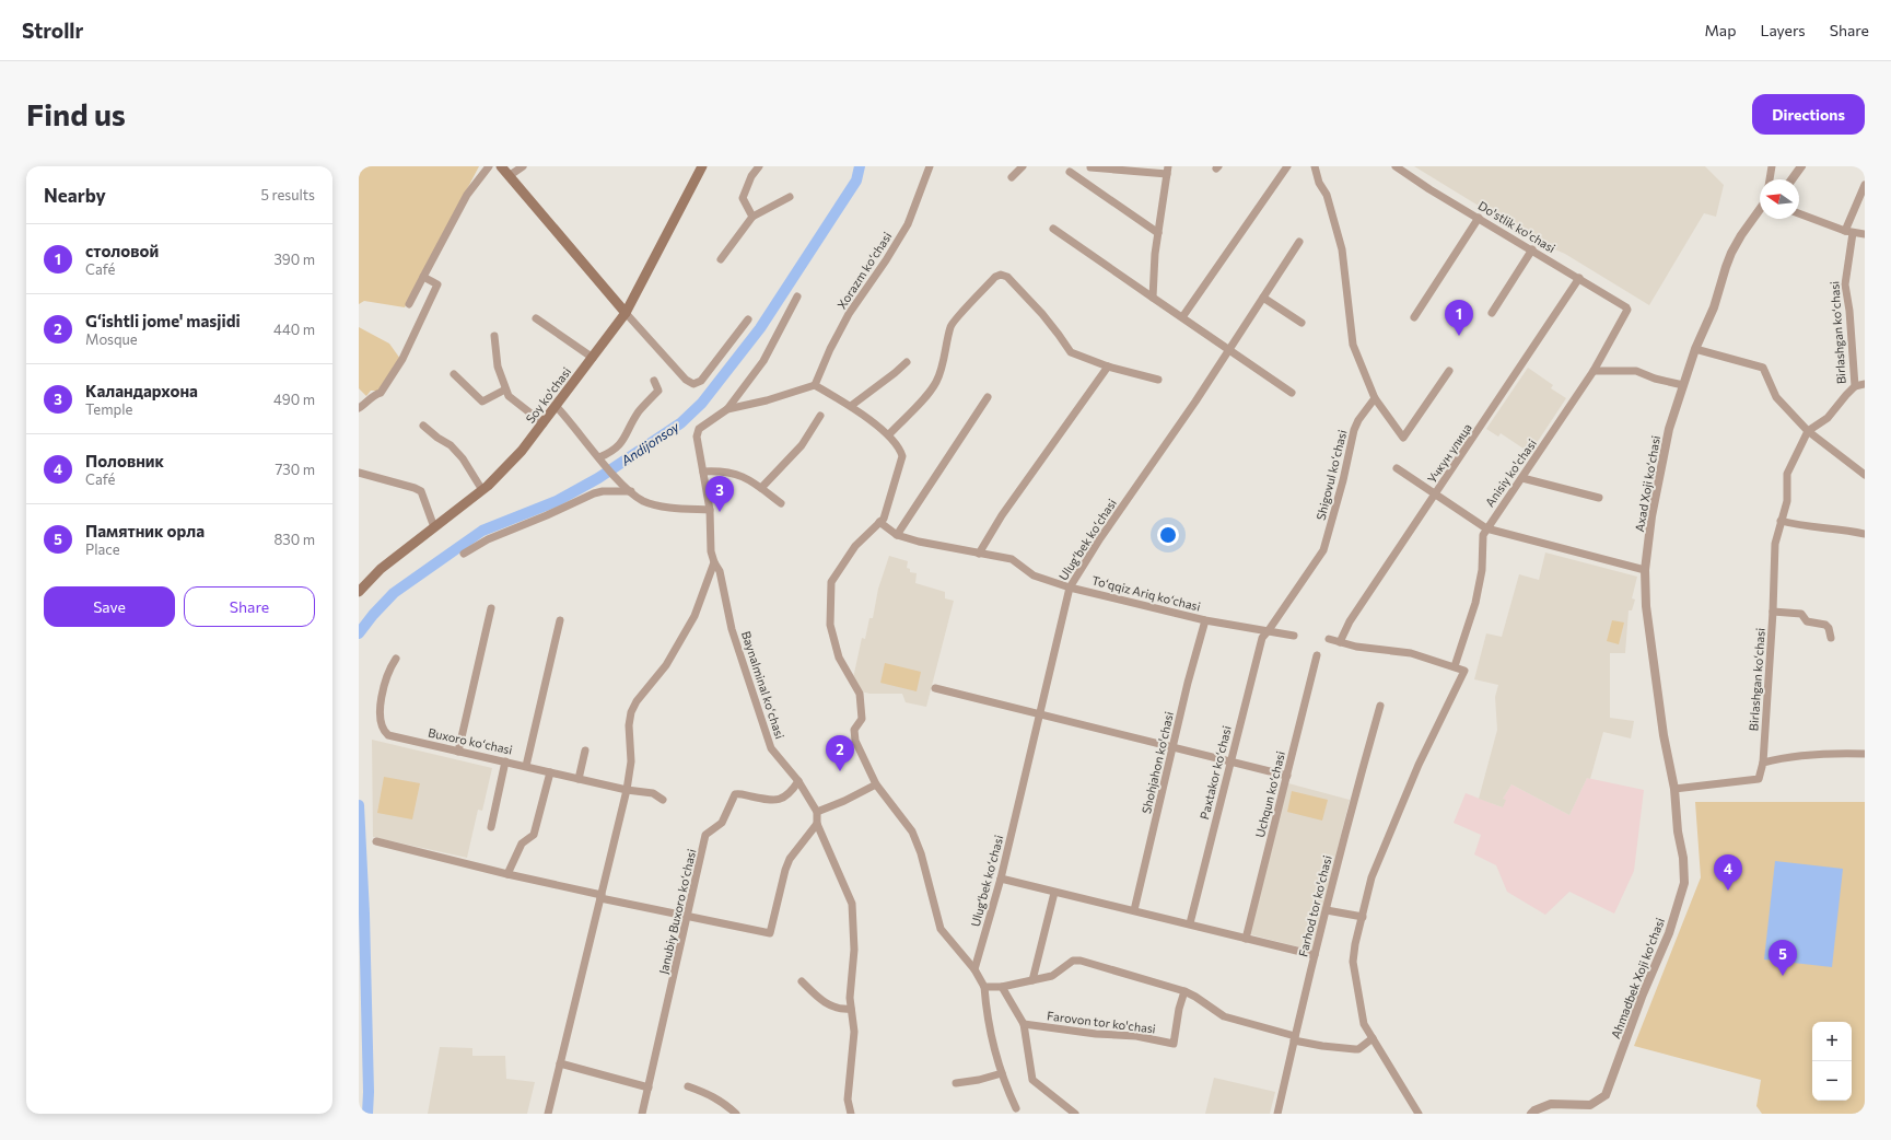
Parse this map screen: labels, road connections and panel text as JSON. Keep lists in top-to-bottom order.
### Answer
{
  "streets": {
    "main road": ["Soy ko'chasi"],
    "street": [
      "Do'stlik ko'chasi",
      "Xorazm koʻchasi",
      "Birlashgan koʻchasi",
      "Учкун улица",
      "Anisiy ko'chasi",
      "Shigovul koʻchasi",
      "Axad Xoji koʻchasi",
      "Ulugʻbek koʻchasi",
      "Toʻqqiz Ariq koʻchasi",
      "Baynalminal koʻchasi",
      "Buxoro koʻchasi",
      "Shohjahon ko'chasi",
      "Paxtakor koʻchasi",
      "Uchqun koʻchasi",
      "Farhod tor ko'chasi",
      "Janubiy Buxoro koʻchasi",
      "Ahmadbek Xoji ko'chasi",
      "Farovon tor ko'chasi"
    ]
  },
  "crossings": [
    ["Do'stlik ko'chasi", "Учкун улица"],
    ["Do'stlik ko'chasi", "Anisiy ko'chasi"],
    ["Birlashgan koʻchasi", "Axad Xoji koʻchasi"],
    ["Birlashgan koʻchasi", "Ahmadbek Xoji ko'chasi"],
    ["Shigovul koʻchasi", "Toʻqqiz Ariq koʻchasi"],
    ["Shigovul koʻchasi", "Paxtakor koʻchasi"],
    ["Axad Xoji koʻchasi", "Ahmadbek Xoji ko'chasi"],
    ["Ulugʻbek koʻchasi", "Toʻqqiz Ariq koʻchasi"],
    ["Toʻqqiz Ariq koʻchasi", "Shohjahon ko'chasi"],
    ["Toʻqqiz Ariq koʻchasi", "Paxtakor koʻchasi"],
    ["Baynalminal koʻchasi", "Janubiy Buxoro koʻchasi"]
  ],
  "water": ["Andijonsoy"],
  "north": "left",
  "page": {
    "header": "Strollr",
    "nav": ["Map", "Layers", "Share"],
    "buttons": [
      "Directions",
      ["Save", "Share"]
    ],
    "title": "Find us",
    "heading": ["Nearby", "5 results"],
    "list": [
      {
        "mark": "1",
        "name": "столовой",
        "note": "Café",
        "value": "390 m"
      },
      {
        "mark": "2",
        "name": "Gʻishtli jome' masjidi",
        "note": "Mosque",
        "value": "440 m"
      },
      {
        "mark": "3",
        "name": "Каландархона",
        "note": "Temple",
        "value": "490 m"
      },
      {
        "mark": "4",
        "name": "Половник",
        "note": "Café",
        "value": "730 m"
      },
      {
        "mark": "5",
        "name": "Памятник орла",
        "note": "Place",
        "value": "830 m"
      }
    ],
    "pins": [
      "1",
      "3",
      "2",
      "4",
      "5"
    ],
    "map_buttons": ["+", "−"]
  }
}
